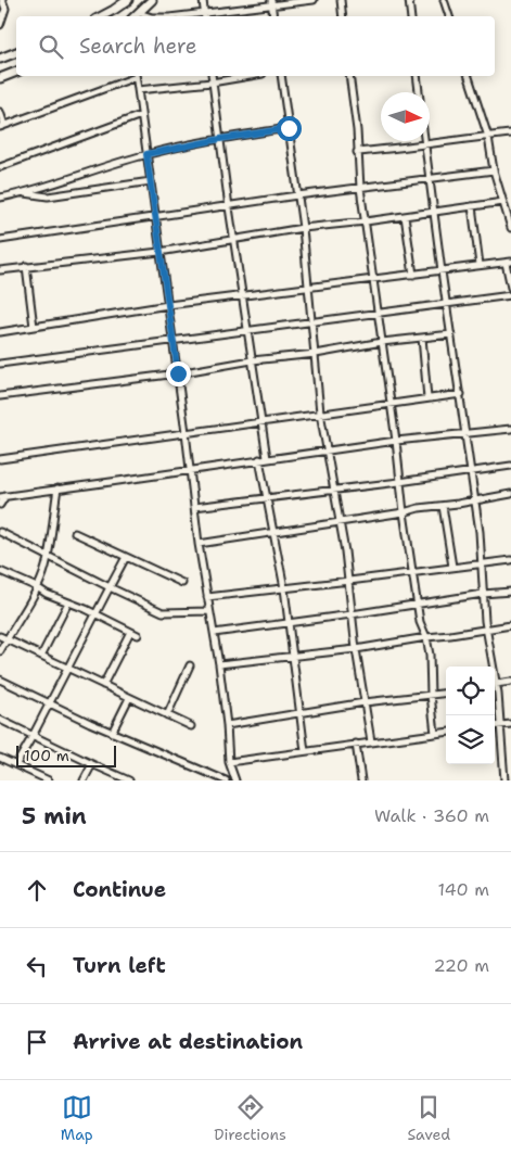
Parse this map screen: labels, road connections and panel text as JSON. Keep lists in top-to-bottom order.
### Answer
{
  "scale_bar": "100 m",
  "north": "right",
  "page": {
    "search": "Search here",
    "scale": "100 m",
    "heading": ["5 min", "Walk · 360 m"],
    "list": [
      ["Continue", "140 m"],
      ["Turn left", "220 m"],
      "Arrive at destination"
    ],
    "nav": ["Map", "Directions", "Saved"]
  }
}
